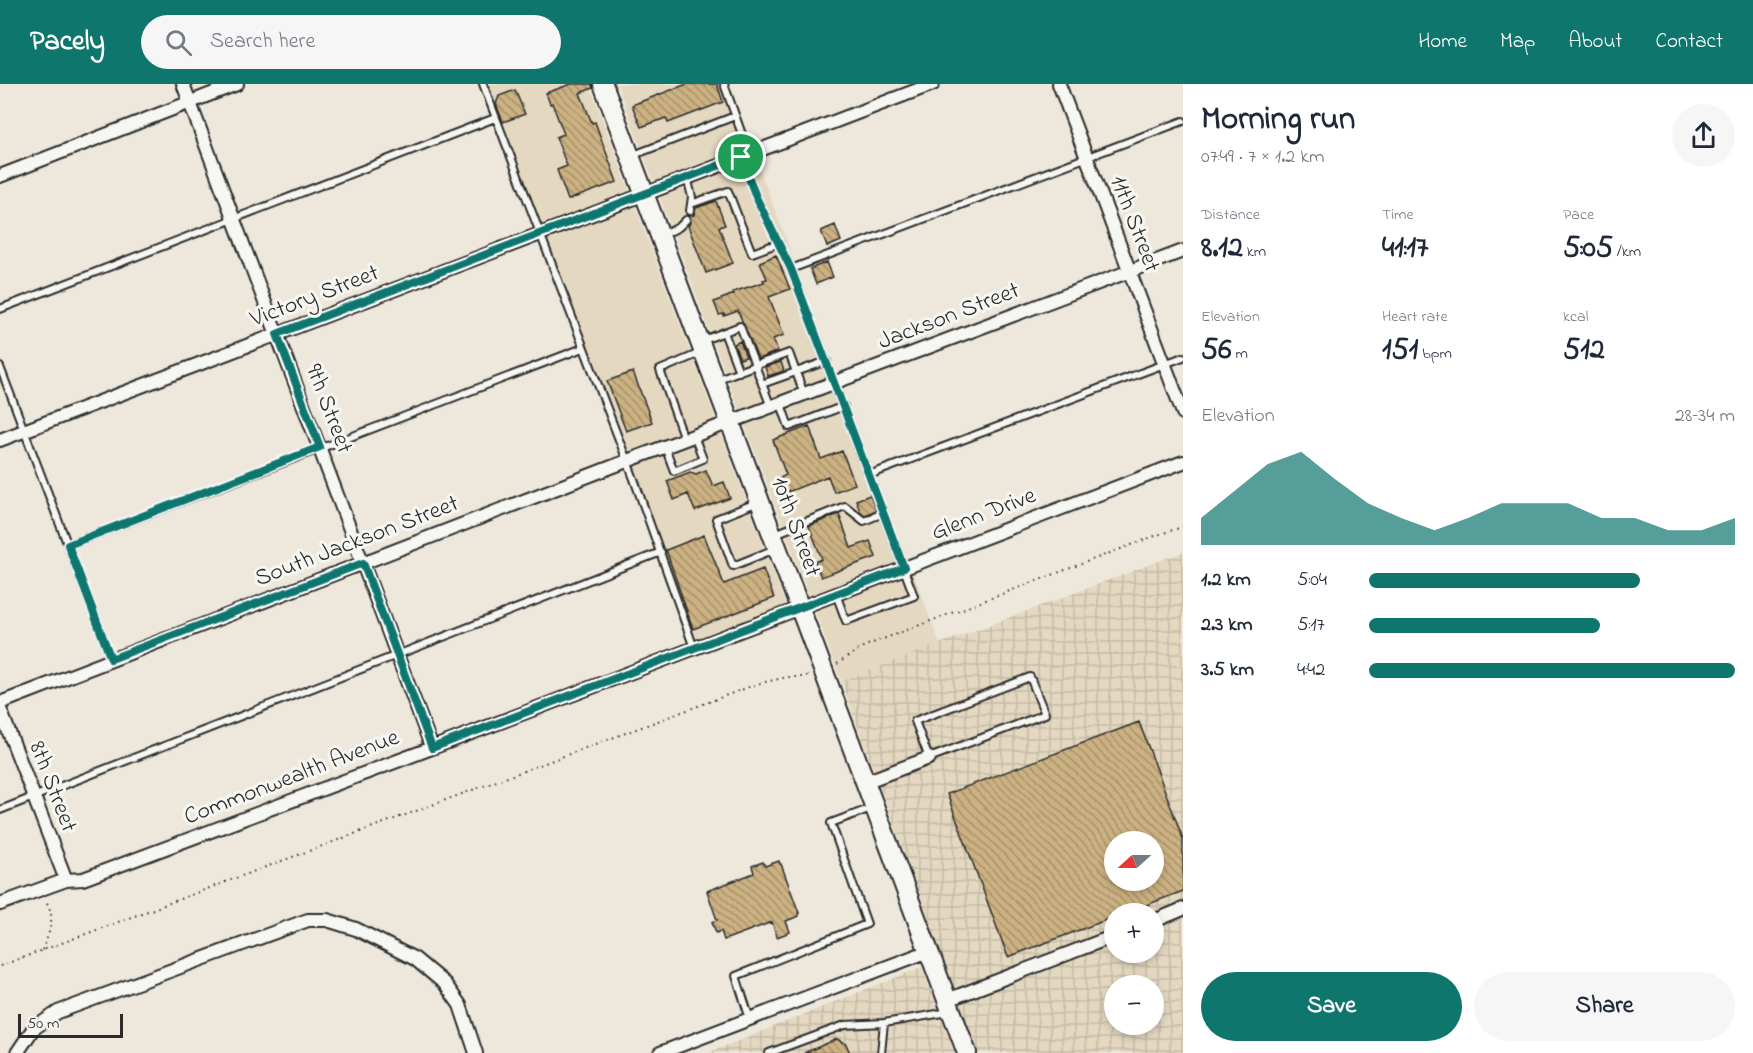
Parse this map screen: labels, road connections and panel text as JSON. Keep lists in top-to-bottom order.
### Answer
{
  "streets": {
    "street": [
      "11th Street",
      "Victory Street",
      "Jackson Street",
      "9th Street",
      "Glenn Drive",
      "10th Street",
      "South Jackson Street",
      "Commonwealth Avenue",
      "8th Street"
    ]
  },
  "crossings": [
    ["11th Street", "Jackson Street"],
    ["Victory Street", "9th Street"],
    ["Victory Street", "10th Street"],
    ["Jackson Street", "10th Street"],
    ["Jackson Street", "South Jackson Street"],
    ["9th Street", "South Jackson Street"],
    ["9th Street", "Commonwealth Avenue"],
    ["Glenn Drive", "10th Street"],
    ["Glenn Drive", "Commonwealth Avenue"],
    ["10th Street", "South Jackson Street"],
    ["10th Street", "Commonwealth Avenue"],
    ["Commonwealth Avenue", "8th Street"]
  ],
  "scale_bar": "50 m",
  "north": "left",
  "page": {
    "header": "Pacely",
    "search": "Search here",
    "nav": [
      "Home",
      "Map",
      "About",
      "Contact"
    ],
    "heading": ["Morning run", "07:49 · 7 × 1.2 km"],
    "stats": [
      ["Distance", "8.12 km"],
      ["Time", "41:17"],
      ["Pace", "5:05 /km"],
      ["Elevation", "56 m"],
      ["Heart rate", "151 bpm"],
      ["kcal", "512"]
    ],
    "chart": ["Elevation", "28–34 m"],
    "list": [
      {
        "name": "1.2 km",
        "note": "5:04"
      },
      {
        "name": "2.3 km",
        "note": "5:17"
      },
      {
        "name": "3.5 km",
        "note": "4:42"
      }
    ],
    "map_buttons": ["+", "−"],
    "buttons": ["Save", "Share"],
    "scale": "50 m"
  }
}
